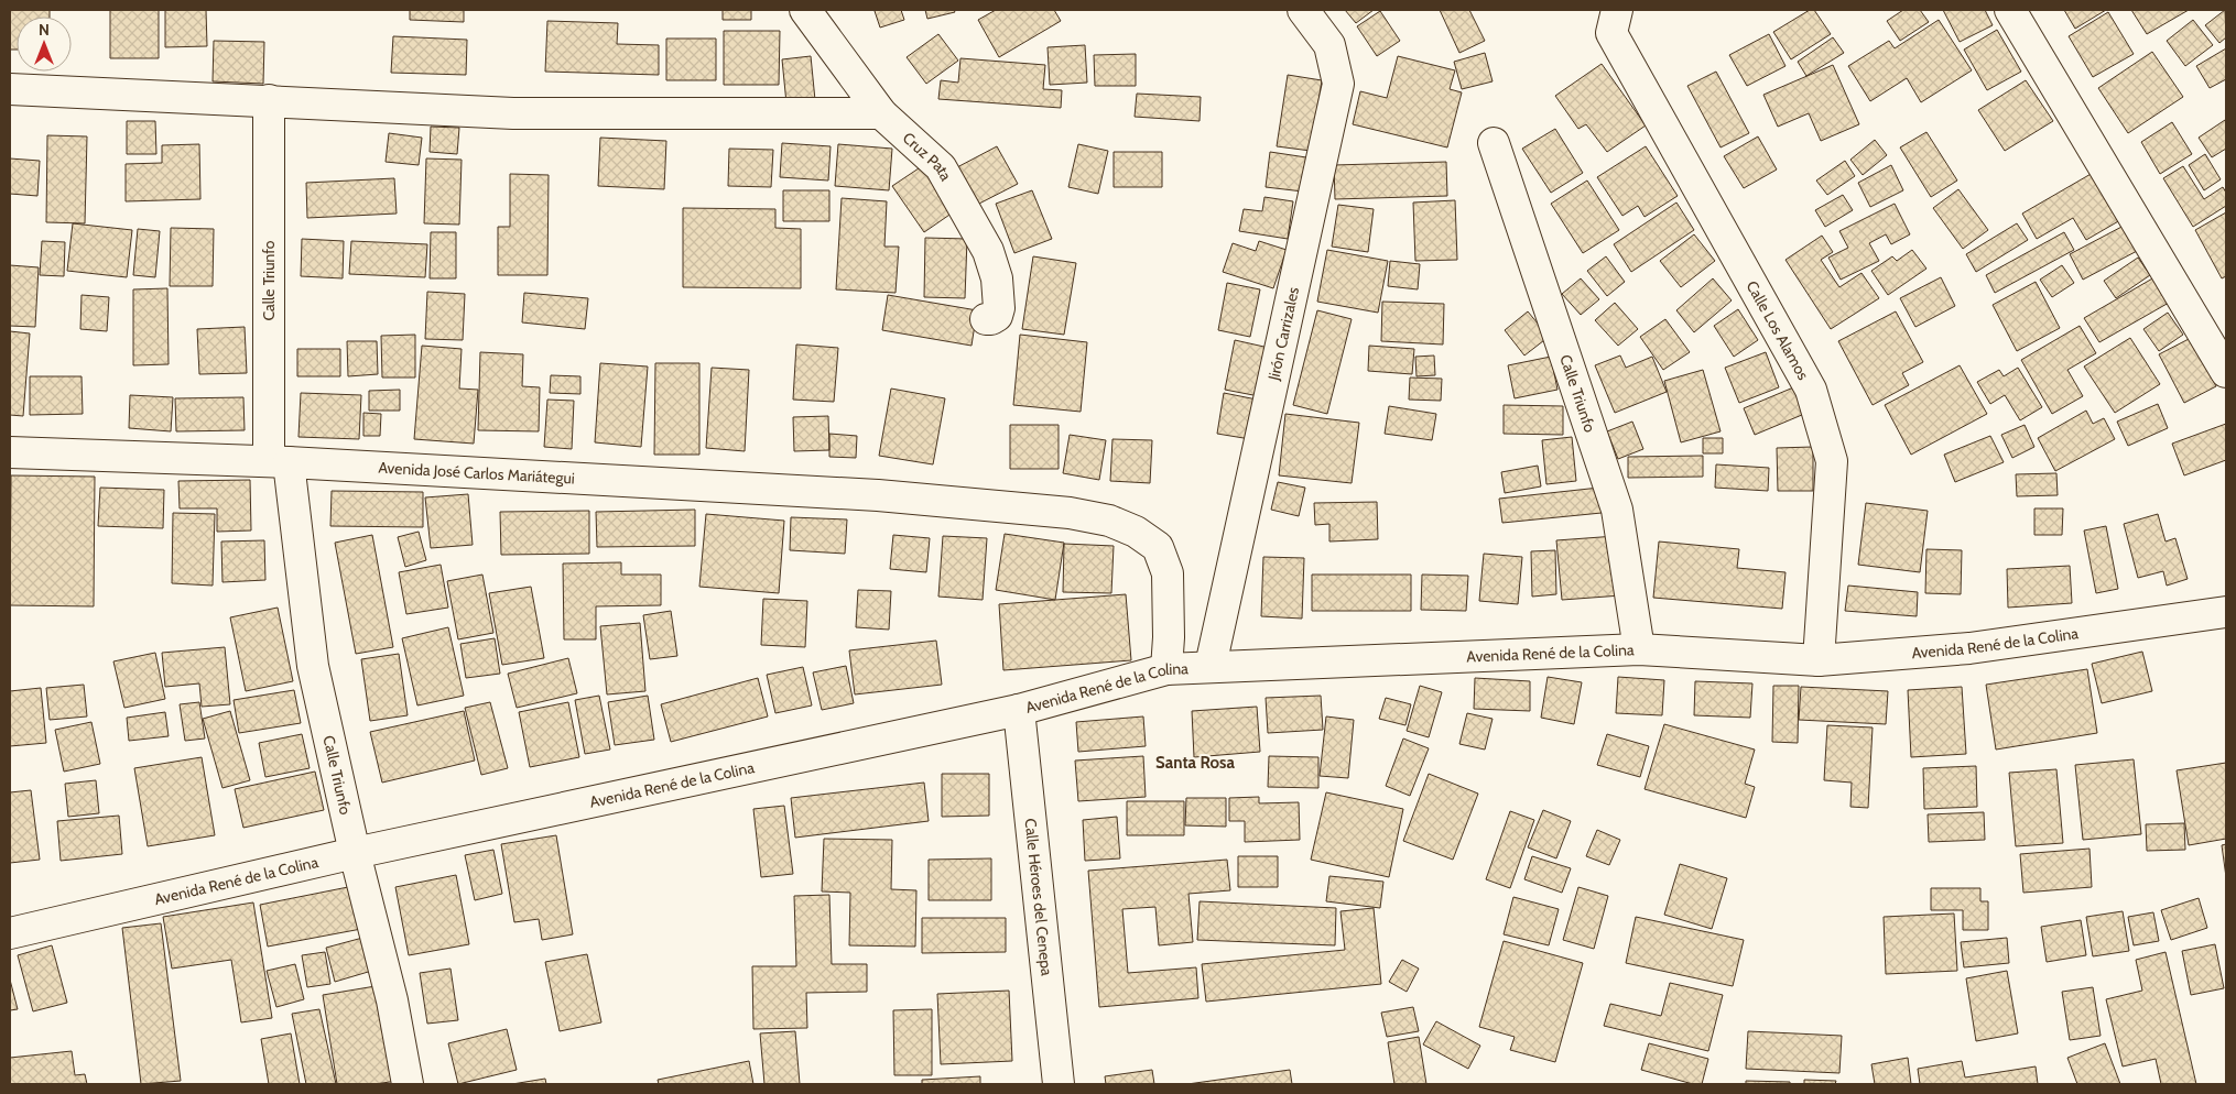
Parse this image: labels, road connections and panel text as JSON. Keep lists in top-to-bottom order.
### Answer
{
  "streets": {
    "street": [
      "Cruz Pata",
      "Calle Triunfo",
      "Calle Los Alamos",
      "Jirón Carrizales",
      "Avenida José Carlos Mariátegui",
      "Avenida René de la Colina",
      "Calle Héroes del Cenepa"
    ]
  },
  "crossings": [
    ["Calle Triunfo", "Avenida José Carlos Mariátegui"],
    ["Calle Triunfo", "Avenida René de la Colina"],
    ["Calle Los Alamos", "Avenida René de la Colina"],
    ["Jirón Carrizales", "Avenida René de la Colina"],
    ["Avenida José Carlos Mariátegui", "Avenida René de la Colina"],
    ["Avenida René de la Colina", "Calle Héroes del Cenepa"]
  ],
  "districts": ["Santa Rosa"],
  "north": "top"
}
